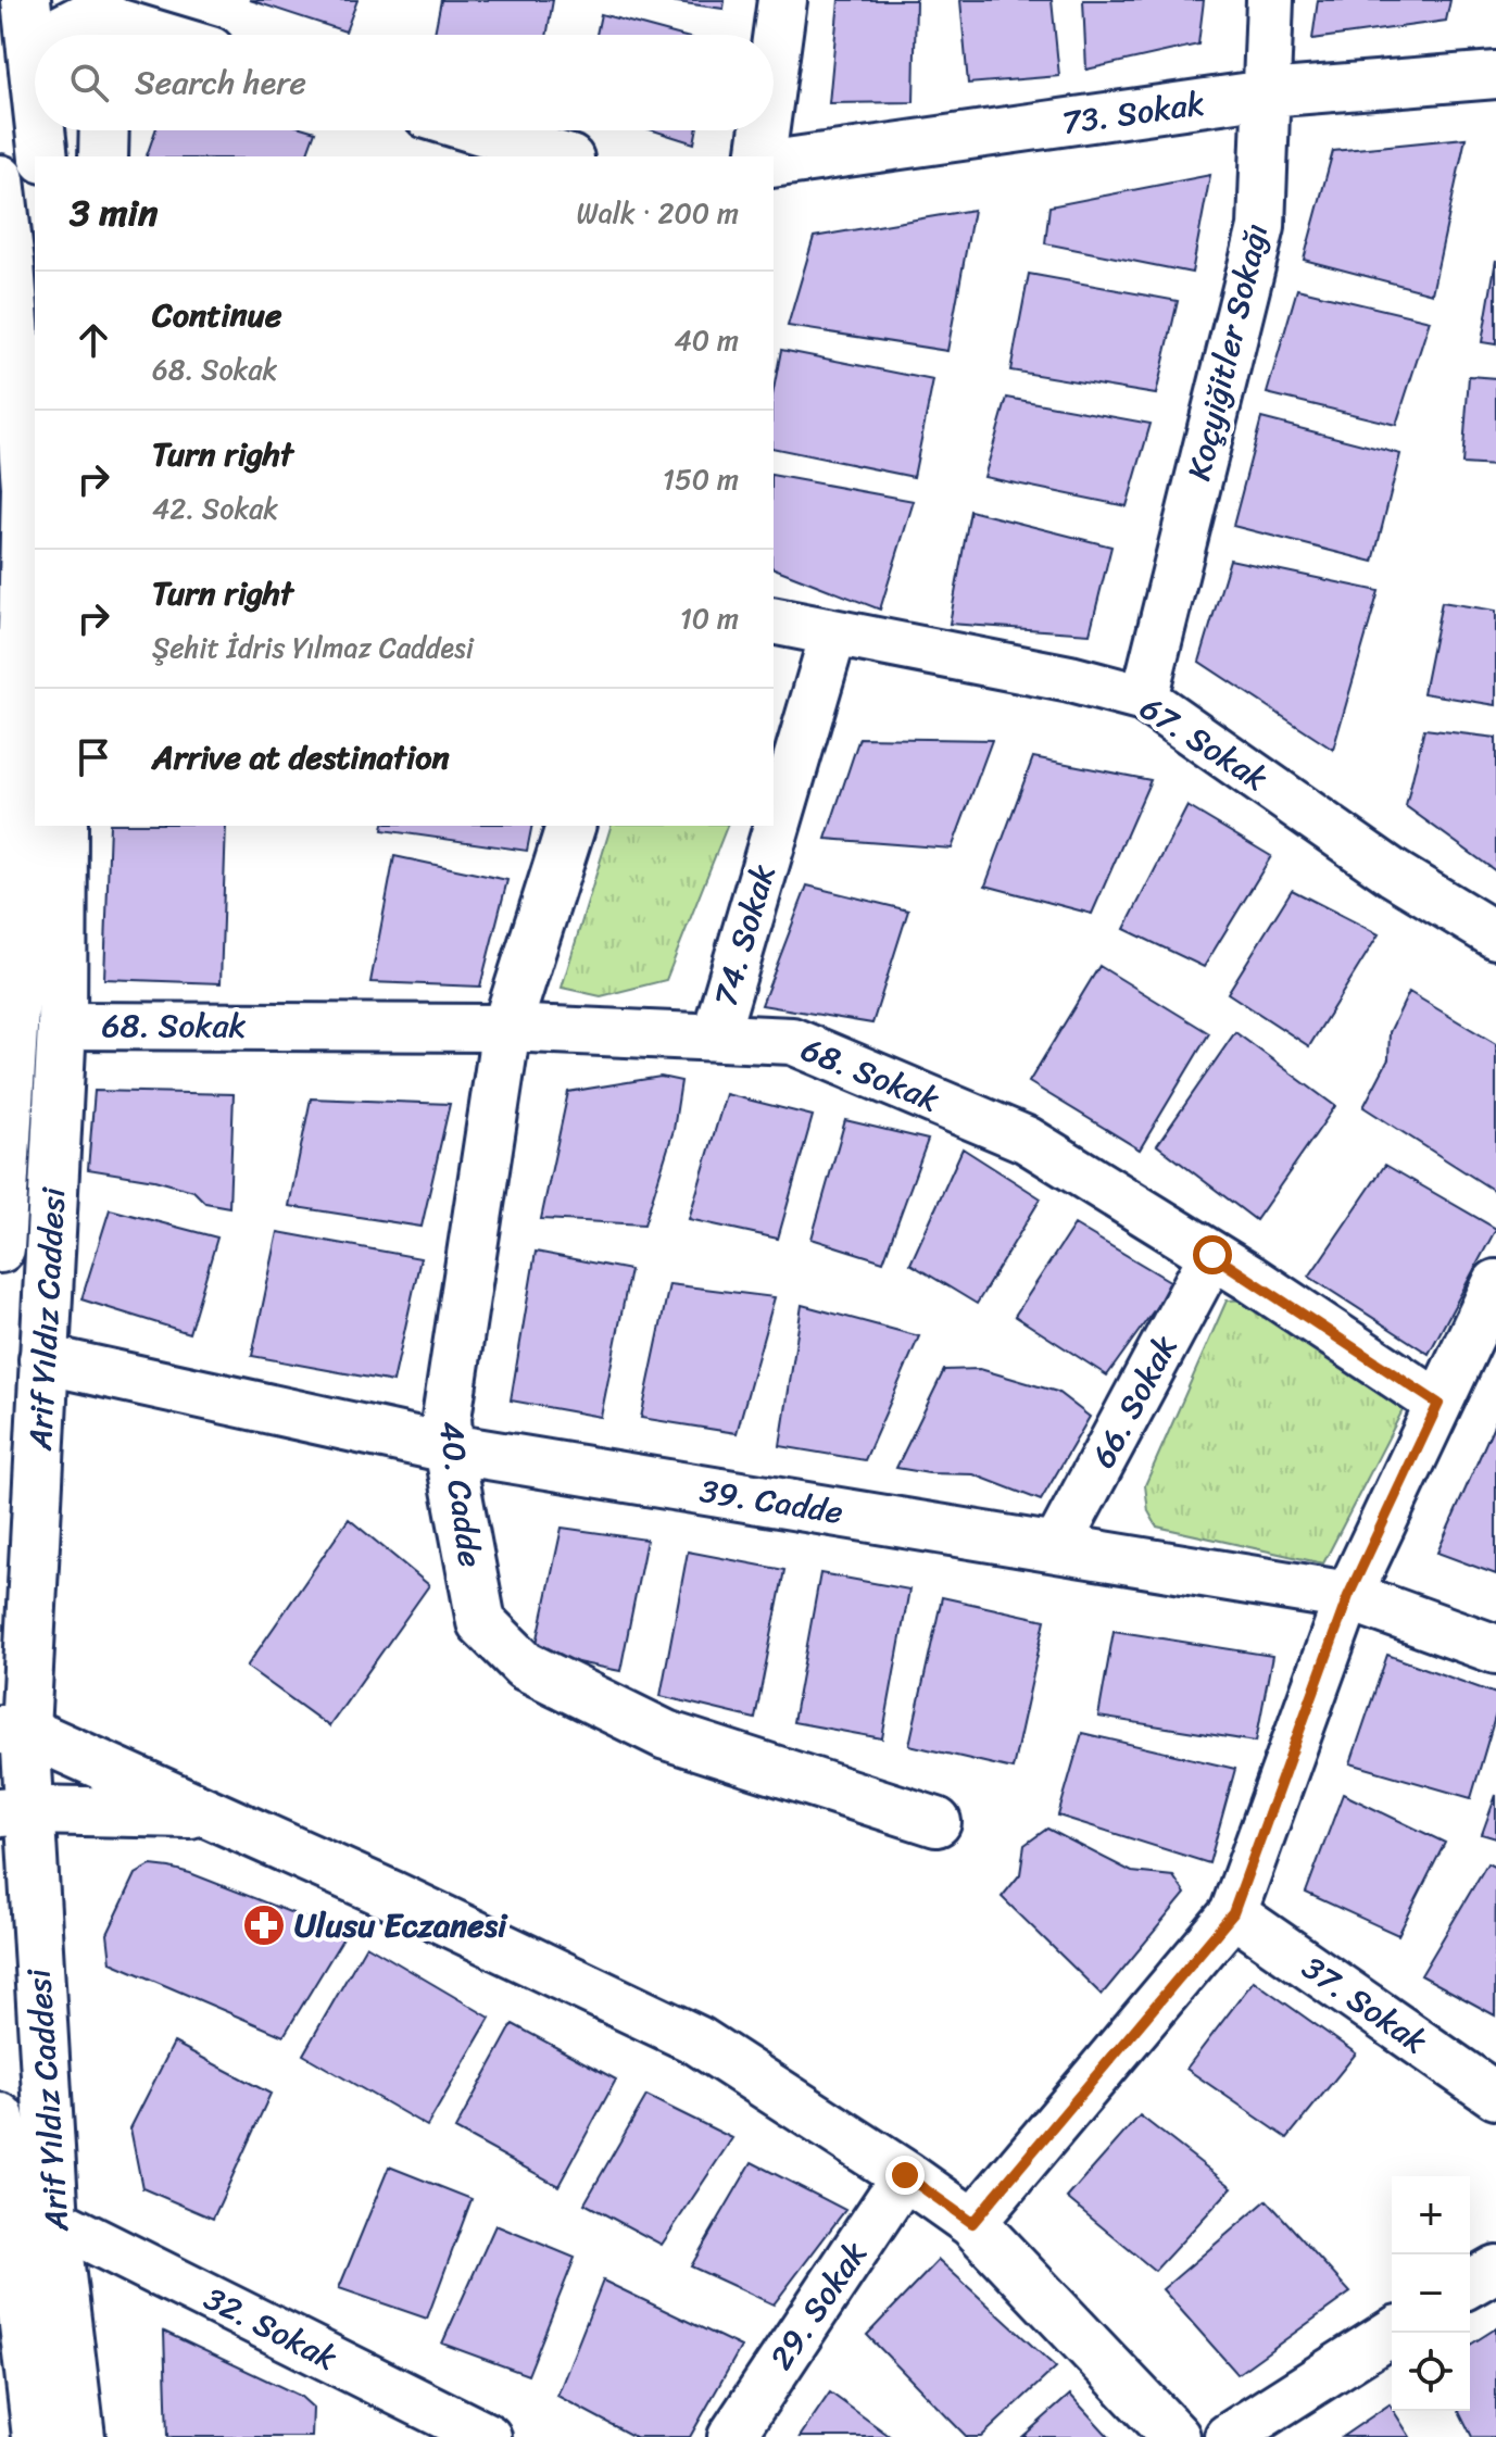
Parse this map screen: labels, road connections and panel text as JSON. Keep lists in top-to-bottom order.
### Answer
{
  "streets": {
    "street": [
      "73. Sokak",
      "Koçyiğitler Sokağı",
      "67. Sokak",
      "74. Sokak",
      "68. Sokak",
      "Arif Yıldız Caddesi",
      "66. Sokak",
      "40. Cadde",
      "39. Cadde",
      "37. Sokak",
      "29. Sokak",
      "32. Sokak"
    ]
  },
  "crossings": [
    ["73. Sokak", "Koçyiğitler Sokağı"],
    ["Koçyiğitler Sokağı", "67. Sokak"],
    ["67. Sokak", "74. Sokak"],
    ["74. Sokak", "68. Sokak"],
    ["68. Sokak", "Arif Yıldız Caddesi"],
    ["68. Sokak", "66. Sokak"],
    ["68. Sokak", "40. Cadde"],
    ["Arif Yıldız Caddesi", "39. Cadde"],
    ["Arif Yıldız Caddesi", "32. Sokak"],
    ["66. Sokak", "39. Cadde"],
    ["40. Cadde", "39. Cadde"]
  ],
  "places": {
    "pharmacy": ["Ulusu Eczanesi"]
  },
  "page": {
    "search": "Search here",
    "heading": ["3 min", "Walk · 200 m"],
    "list": [
      ["Continue", "68. Sokak", "40 m"],
      ["Turn right", "42. Sokak", "150 m"],
      ["Turn right", "Şehit İdris Yılmaz Caddesi", "10 m"],
      "Arrive at destination"
    ],
    "map_buttons": ["+", "−"]
  }
}
